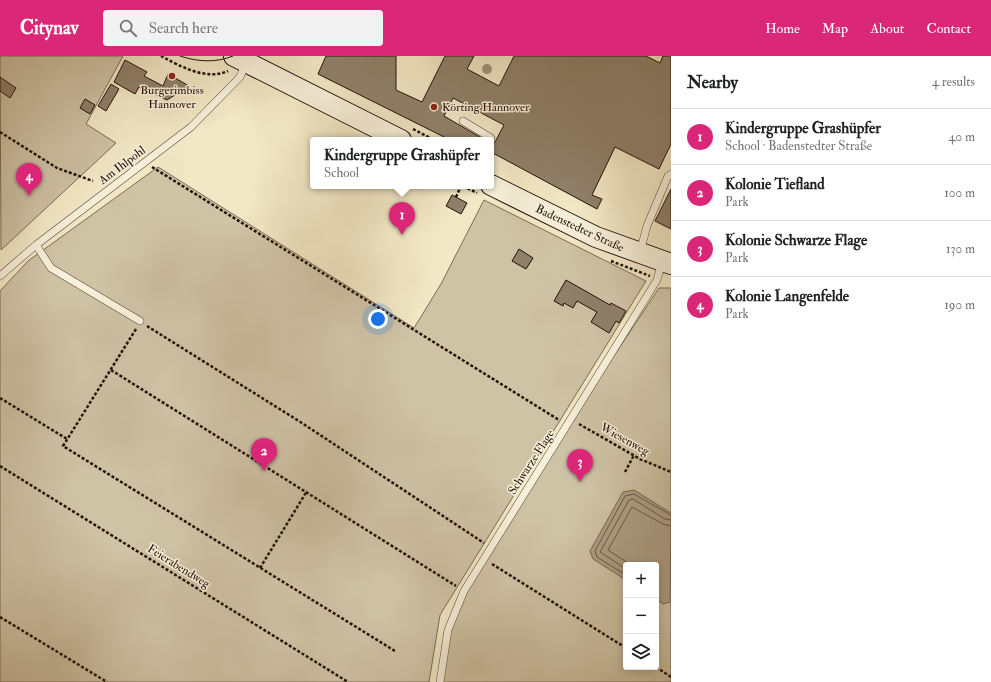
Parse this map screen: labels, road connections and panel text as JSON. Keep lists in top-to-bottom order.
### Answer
{
  "streets": {
    "street": ["Badenstedter Straße"],
    "lane": ["Am Ihlpohl", "Schwarze Flage"],
    "path": ["Wiesenweg", "Feierabendweg"]
  },
  "crossings": [
    ["Am Ihlpohl", "Wiesenweg"],
    ["Badenstedter Straße", "Schwarze Flage"],
    ["Wiesenweg", "Schwarze Flage"]
  ],
  "places": ["Burgerimbiss Hannover", "Körting Hannover"],
  "page": {
    "header": "Citynav",
    "search": "Search here",
    "nav": [
      "Home",
      "Map",
      "About",
      "Contact"
    ],
    "heading": ["Nearby", "4 results"],
    "list": [
      {
        "mark": "1",
        "name": "Kindergruppe Grashüpfer",
        "note": "School · Badenstedter Straße",
        "value": "40 m"
      },
      {
        "mark": "2",
        "name": "Kolonie Tiefland",
        "note": "Park",
        "value": "100 m"
      },
      {
        "mark": "3",
        "name": "Kolonie Schwarze Flage",
        "note": "Park",
        "value": "130 m"
      },
      {
        "mark": "4",
        "name": "Kolonie Langenfelde",
        "note": "Park",
        "value": "190 m"
      }
    ],
    "popup": ["Kindergruppe Grashüpfer", "School"],
    "pins": [
      "4",
      "1",
      "2",
      "3"
    ],
    "map_buttons": ["+", "−"]
  }
}
